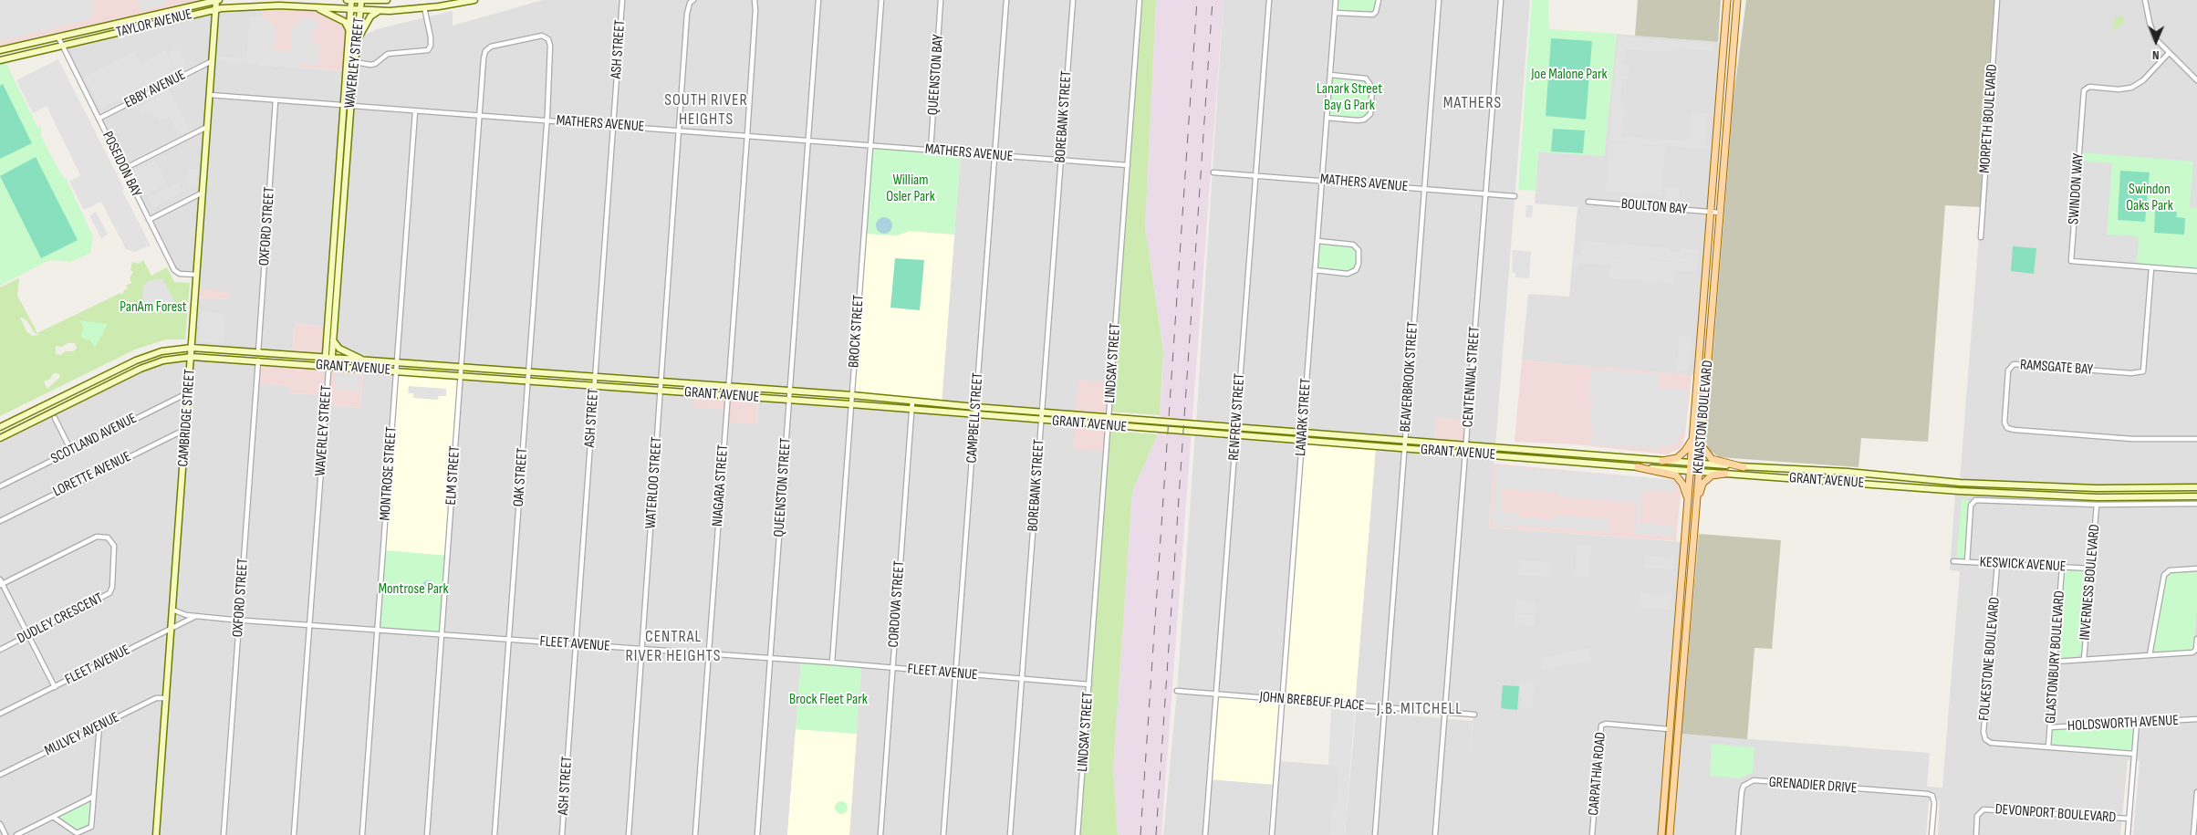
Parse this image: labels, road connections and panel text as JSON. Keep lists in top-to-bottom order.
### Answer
{
  "streets": {
    "main road": [
      "TAYLOR AVENUE",
      "WAVERLEY STREET",
      "GRANT AVENUE",
      "KENASTON BOULEVARD",
      "CAMBRIDGE STREET"
    ],
    "street": [
      "ASH STREET",
      "QUEENSTON BAY",
      "EBBY AVENUE",
      "BOREBANK STREET",
      "MORPETH BOULEVARD",
      "MATHERS AVENUE",
      "POSEIDON BAY",
      "SWINDON WAY",
      "BOULTON BAY",
      "OXFORD STREET",
      "BROCK STREET",
      "LINDSAY STREET",
      "RAMSGATE BAY",
      "BEAVERBROOK STREET",
      "CENTENNIAL STREET",
      "RENFREW STREET",
      "LANARK STREET",
      "CAMPBELL STREET",
      "SCOTLAND AVENUE",
      "MONTROSE STREET",
      "LORETTE AVENUE",
      "ELM STREET",
      "OAK STREET",
      "WATERLOO STREET",
      "NIAGARA STREET",
      "QUEENSTON STREET",
      "KESWICK AVENUE",
      "INVERNESS BOULEVARD",
      "CORDOVA STREET",
      "DUDLEY CRESCENT",
      "FLEET AVENUE",
      "GLASTONBURY BOULEVARD",
      "FOLKESTONE BOULEVARD",
      "JOHN BREBEUF PLACE",
      "HOLDSWORTH AVENUE",
      "MULVEY AVENUE",
      "CARPATHIA ROAD",
      "GRENADIER DRIVE",
      "DEVONPORT BOULEVARD"
    ]
  },
  "crossings": [
    ["TAYLOR AVENUE", "WAVERLEY STREET"],
    ["TAYLOR AVENUE", "POSEIDON BAY"],
    ["TAYLOR AVENUE", "CAMBRIDGE STREET"],
    ["ASH STREET", "MATHERS AVENUE"],
    ["ASH STREET", "GRANT AVENUE"],
    ["ASH STREET", "FLEET AVENUE"],
    ["WAVERLEY STREET", "MATHERS AVENUE"],
    ["WAVERLEY STREET", "GRANT AVENUE"],
    ["WAVERLEY STREET", "FLEET AVENUE"],
    ["QUEENSTON BAY", "MATHERS AVENUE"],
    ["EBBY AVENUE", "POSEIDON BAY"],
    ["EBBY AVENUE", "CAMBRIDGE STREET"],
    ["BOREBANK STREET", "MATHERS AVENUE"],
    ["BOREBANK STREET", "GRANT AVENUE"],
    ["BOREBANK STREET", "FLEET AVENUE"],
    ["MATHERS AVENUE", "OXFORD STREET"],
    ["MATHERS AVENUE", "BROCK STREET"],
    ["MATHERS AVENUE", "LINDSAY STREET"],
    ["MATHERS AVENUE", "BEAVERBROOK STREET"],
    ["MATHERS AVENUE", "CENTENNIAL STREET"],
    ["MATHERS AVENUE", "RENFREW STREET"],
    ["MATHERS AVENUE", "LANARK STREET"],
    ["MATHERS AVENUE", "CAMBRIDGE STREET"],
    ["MATHERS AVENUE", "CAMPBELL STREET"],
    ["MATHERS AVENUE", "MONTROSE STREET"],
    ["MATHERS AVENUE", "ELM STREET"],
    ["MATHERS AVENUE", "OAK STREET"],
    ["MATHERS AVENUE", "WATERLOO STREET"],
    ["MATHERS AVENUE", "NIAGARA STREET"],
    ["MATHERS AVENUE", "QUEENSTON STREET"],
    ["POSEIDON BAY", "CAMBRIDGE STREET"],
    ["SWINDON WAY", "RAMSGATE BAY"],
    ["BOULTON BAY", "KENASTON BOULEVARD"],
    ["OXFORD STREET", "GRANT AVENUE"],
    ["OXFORD STREET", "FLEET AVENUE"],
    ["BROCK STREET", "GRANT AVENUE"],
    ["BROCK STREET", "FLEET AVENUE"],
    ["LINDSAY STREET", "GRANT AVENUE"],
    ["LINDSAY STREET", "FLEET AVENUE"],
    ["GRANT AVENUE", "BEAVERBROOK STREET"],
    ["GRANT AVENUE", "CENTENNIAL STREET"],
    ["GRANT AVENUE", "RENFREW STREET"],
    ["GRANT AVENUE", "LANARK STREET"],
    ["GRANT AVENUE", "KENASTON BOULEVARD"],
    ["GRANT AVENUE", "CAMBRIDGE STREET"],
    ["GRANT AVENUE", "CAMPBELL STREET"],
    ["GRANT AVENUE", "MONTROSE STREET"],
    ["GRANT AVENUE", "ELM STREET"],
    ["GRANT AVENUE", "OAK STREET"],
    ["GRANT AVENUE", "WATERLOO STREET"],
    ["GRANT AVENUE", "NIAGARA STREET"],
    ["GRANT AVENUE", "QUEENSTON STREET"],
    ["GRANT AVENUE", "CORDOVA STREET"],
    ["BEAVERBROOK STREET", "JOHN BREBEUF PLACE"],
    ["CENTENNIAL STREET", "JOHN BREBEUF PLACE"],
    ["RENFREW STREET", "JOHN BREBEUF PLACE"],
    ["LANARK STREET", "JOHN BREBEUF PLACE"],
    ["KENASTON BOULEVARD", "CARPATHIA ROAD"],
    ["CAMBRIDGE STREET", "SCOTLAND AVENUE"],
    ["CAMBRIDGE STREET", "LORETTE AVENUE"],
    ["CAMBRIDGE STREET", "FLEET AVENUE"],
    ["CAMBRIDGE STREET", "MULVEY AVENUE"],
    ["CAMPBELL STREET", "FLEET AVENUE"],
    ["MONTROSE STREET", "FLEET AVENUE"],
    ["ELM STREET", "OAK STREET"],
    ["ELM STREET", "FLEET AVENUE"],
    ["OAK STREET", "FLEET AVENUE"],
    ["WATERLOO STREET", "FLEET AVENUE"],
    ["NIAGARA STREET", "FLEET AVENUE"],
    ["QUEENSTON STREET", "FLEET AVENUE"],
    ["KESWICK AVENUE", "INVERNESS BOULEVARD"],
    ["KESWICK AVENUE", "GLASTONBURY BOULEVARD"],
    ["KESWICK AVENUE", "FOLKESTONE BOULEVARD"],
    ["CORDOVA STREET", "FLEET AVENUE"],
    ["GLASTONBURY BOULEVARD", "FOLKESTONE BOULEVARD"],
    ["GLASTONBURY BOULEVARD", "HOLDSWORTH AVENUE"]
  ],
  "districts": [
    "SOUTH RIVER HEIGHTS",
    "MATHERS",
    "CENTRAL RIVER HEIGHTS",
    "J.B. MITCHELL"
  ],
  "parks": [
    "Joe Malone Park",
    "Lanark Street Bay G Park",
    "William Osler Park",
    "Swindon Oaks Park",
    "PanAm Forest",
    "Montrose Park",
    "Brock Fleet Park"
  ],
  "north": "bottom"
}
